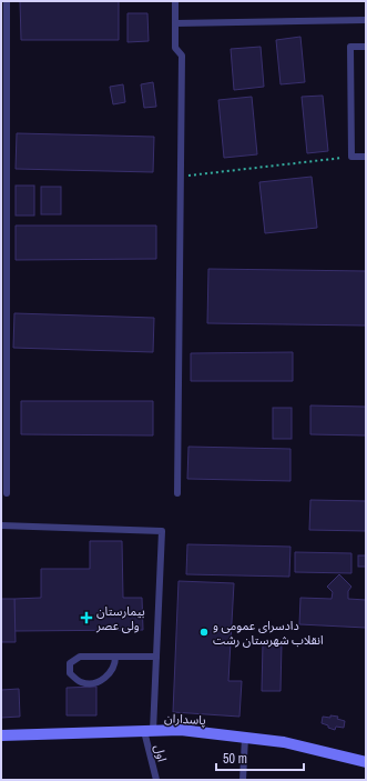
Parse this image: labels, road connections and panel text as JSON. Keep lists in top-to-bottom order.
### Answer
{
  "streets": {
    "main road": ["پاسداران"],
    "lane": ["اول"]
  },
  "crossings": [
    ["پاسداران", "اول"]
  ],
  "places": {
    "health": ["بیمارستان ولی عصر"],
    "other": ["دادسرای عمومی و انقلاب شهرستان رشت"]
  },
  "scale_bar": "50 m"
}
